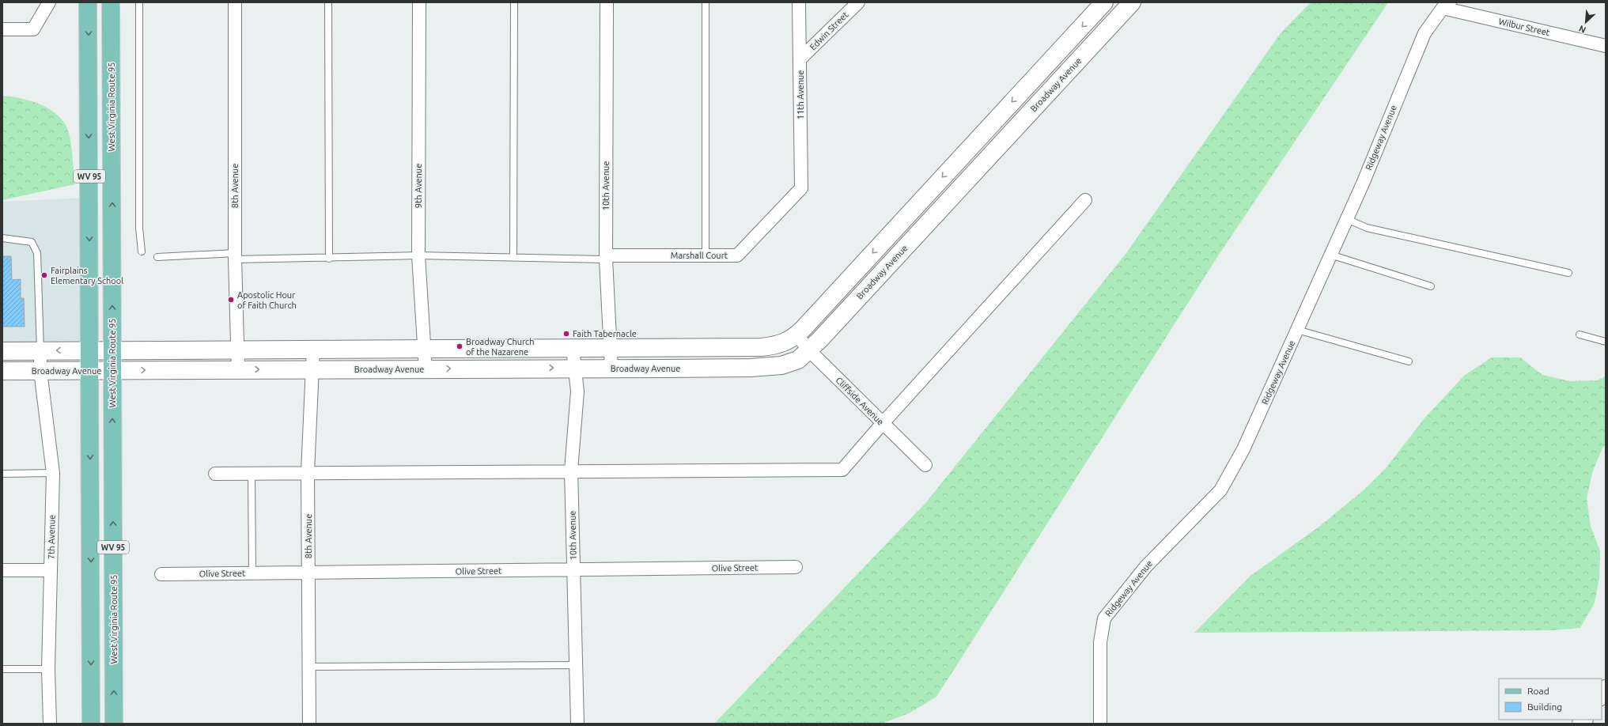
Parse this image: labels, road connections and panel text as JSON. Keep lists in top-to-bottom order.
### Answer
{
  "streets": {
    "main road": ["Broadway Avenue", "West Virginia Route 95", "WV 95"],
    "street": [
      "Wilbur Street",
      "Edwin Street",
      "11th Avenue",
      "Ridgeway Avenue",
      "8th Avenue",
      "9th Avenue",
      "10th Avenue",
      "Marshall Court",
      "Cliffside Avenue",
      "7th Avenue",
      "Olive Street"
    ]
  },
  "crossings": [
    ["Wilbur Street", "Ridgeway Avenue"],
    ["Edwin Street", "11th Avenue"],
    ["Broadway Avenue", "West Virginia Route 95"],
    ["Broadway Avenue", "WV 95"],
    ["Broadway Avenue", "8th Avenue"],
    ["Broadway Avenue", "9th Avenue"],
    ["Broadway Avenue", "10th Avenue"],
    ["Broadway Avenue", "Cliffside Avenue"],
    ["Broadway Avenue", "7th Avenue"],
    ["11th Avenue", "Marshall Court"],
    ["8th Avenue", "Olive Street"],
    ["10th Avenue", "Marshall Court"],
    ["10th Avenue", "Olive Street"]
  ],
  "places": [
    "Fairplains Elementary School",
    "Apostolic Hour of Faith Church",
    "Faith Tabernacle",
    "Broadway Church of the Nazarene"
  ],
  "legend": ["Road", "Building"],
  "north": "bottom left"
}
